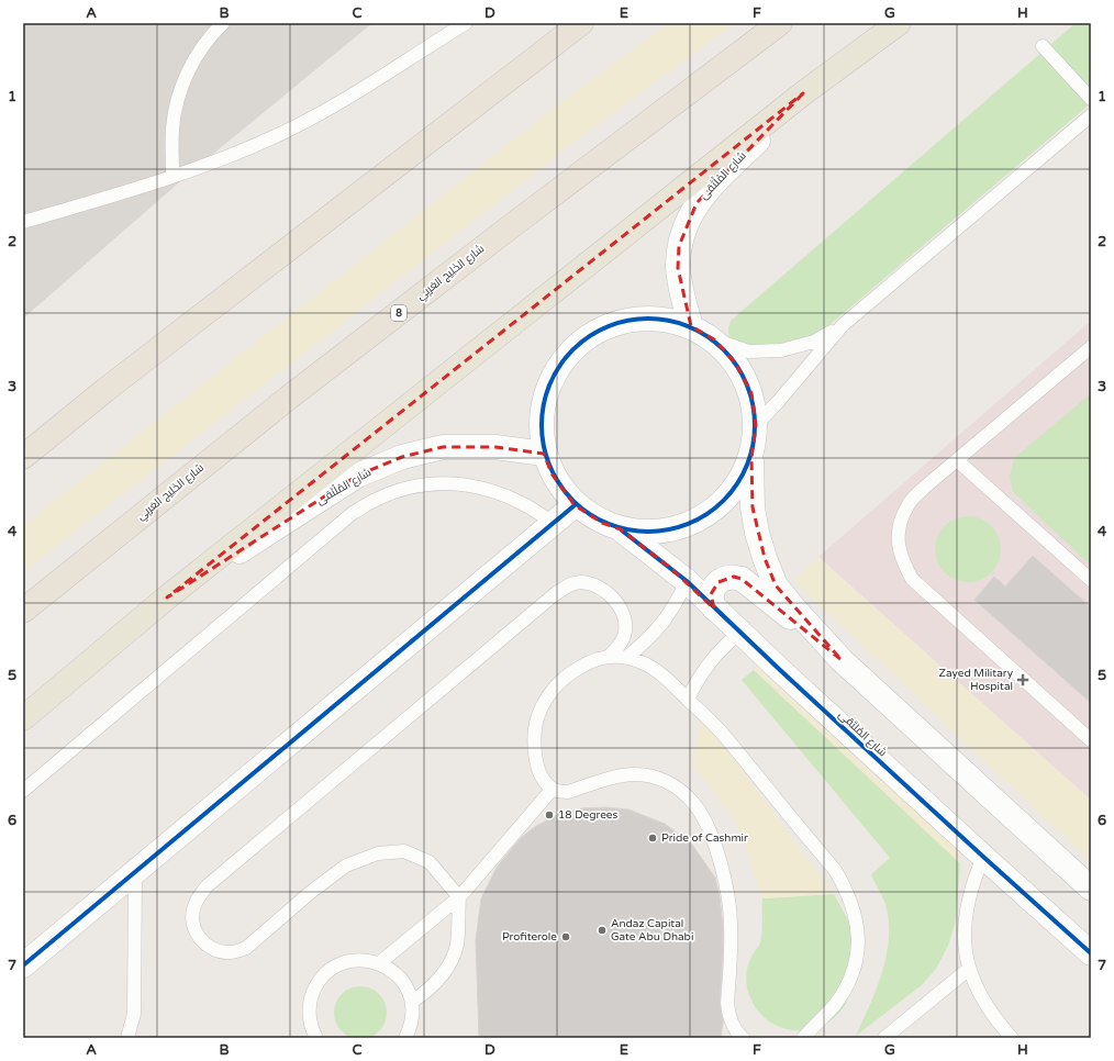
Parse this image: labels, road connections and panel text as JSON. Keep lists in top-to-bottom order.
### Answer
{
  "streets": {
    "highway": ["شارع الخَلِيج العَربِي", "8"],
    "street": ["شارع المُلْتَقى", "شارع المُلتَقى"]
  },
  "places": {
    "health": ["Zayed Military Hospital"],
    "other": [
      "18 Degrees",
      "Pride of Cashmir",
      "Andaz Capital Gate Abu Dhabi",
      "Profiterole"
    ]
  },
  "grid": {
    "columns": [
      "A",
      "B",
      "C",
      "D",
      "E",
      "F",
      "G",
      "H"
    ],
    "rows": [
      "1",
      "2",
      "3",
      "4",
      "5",
      "6",
      "7"
    ]
  }
}
